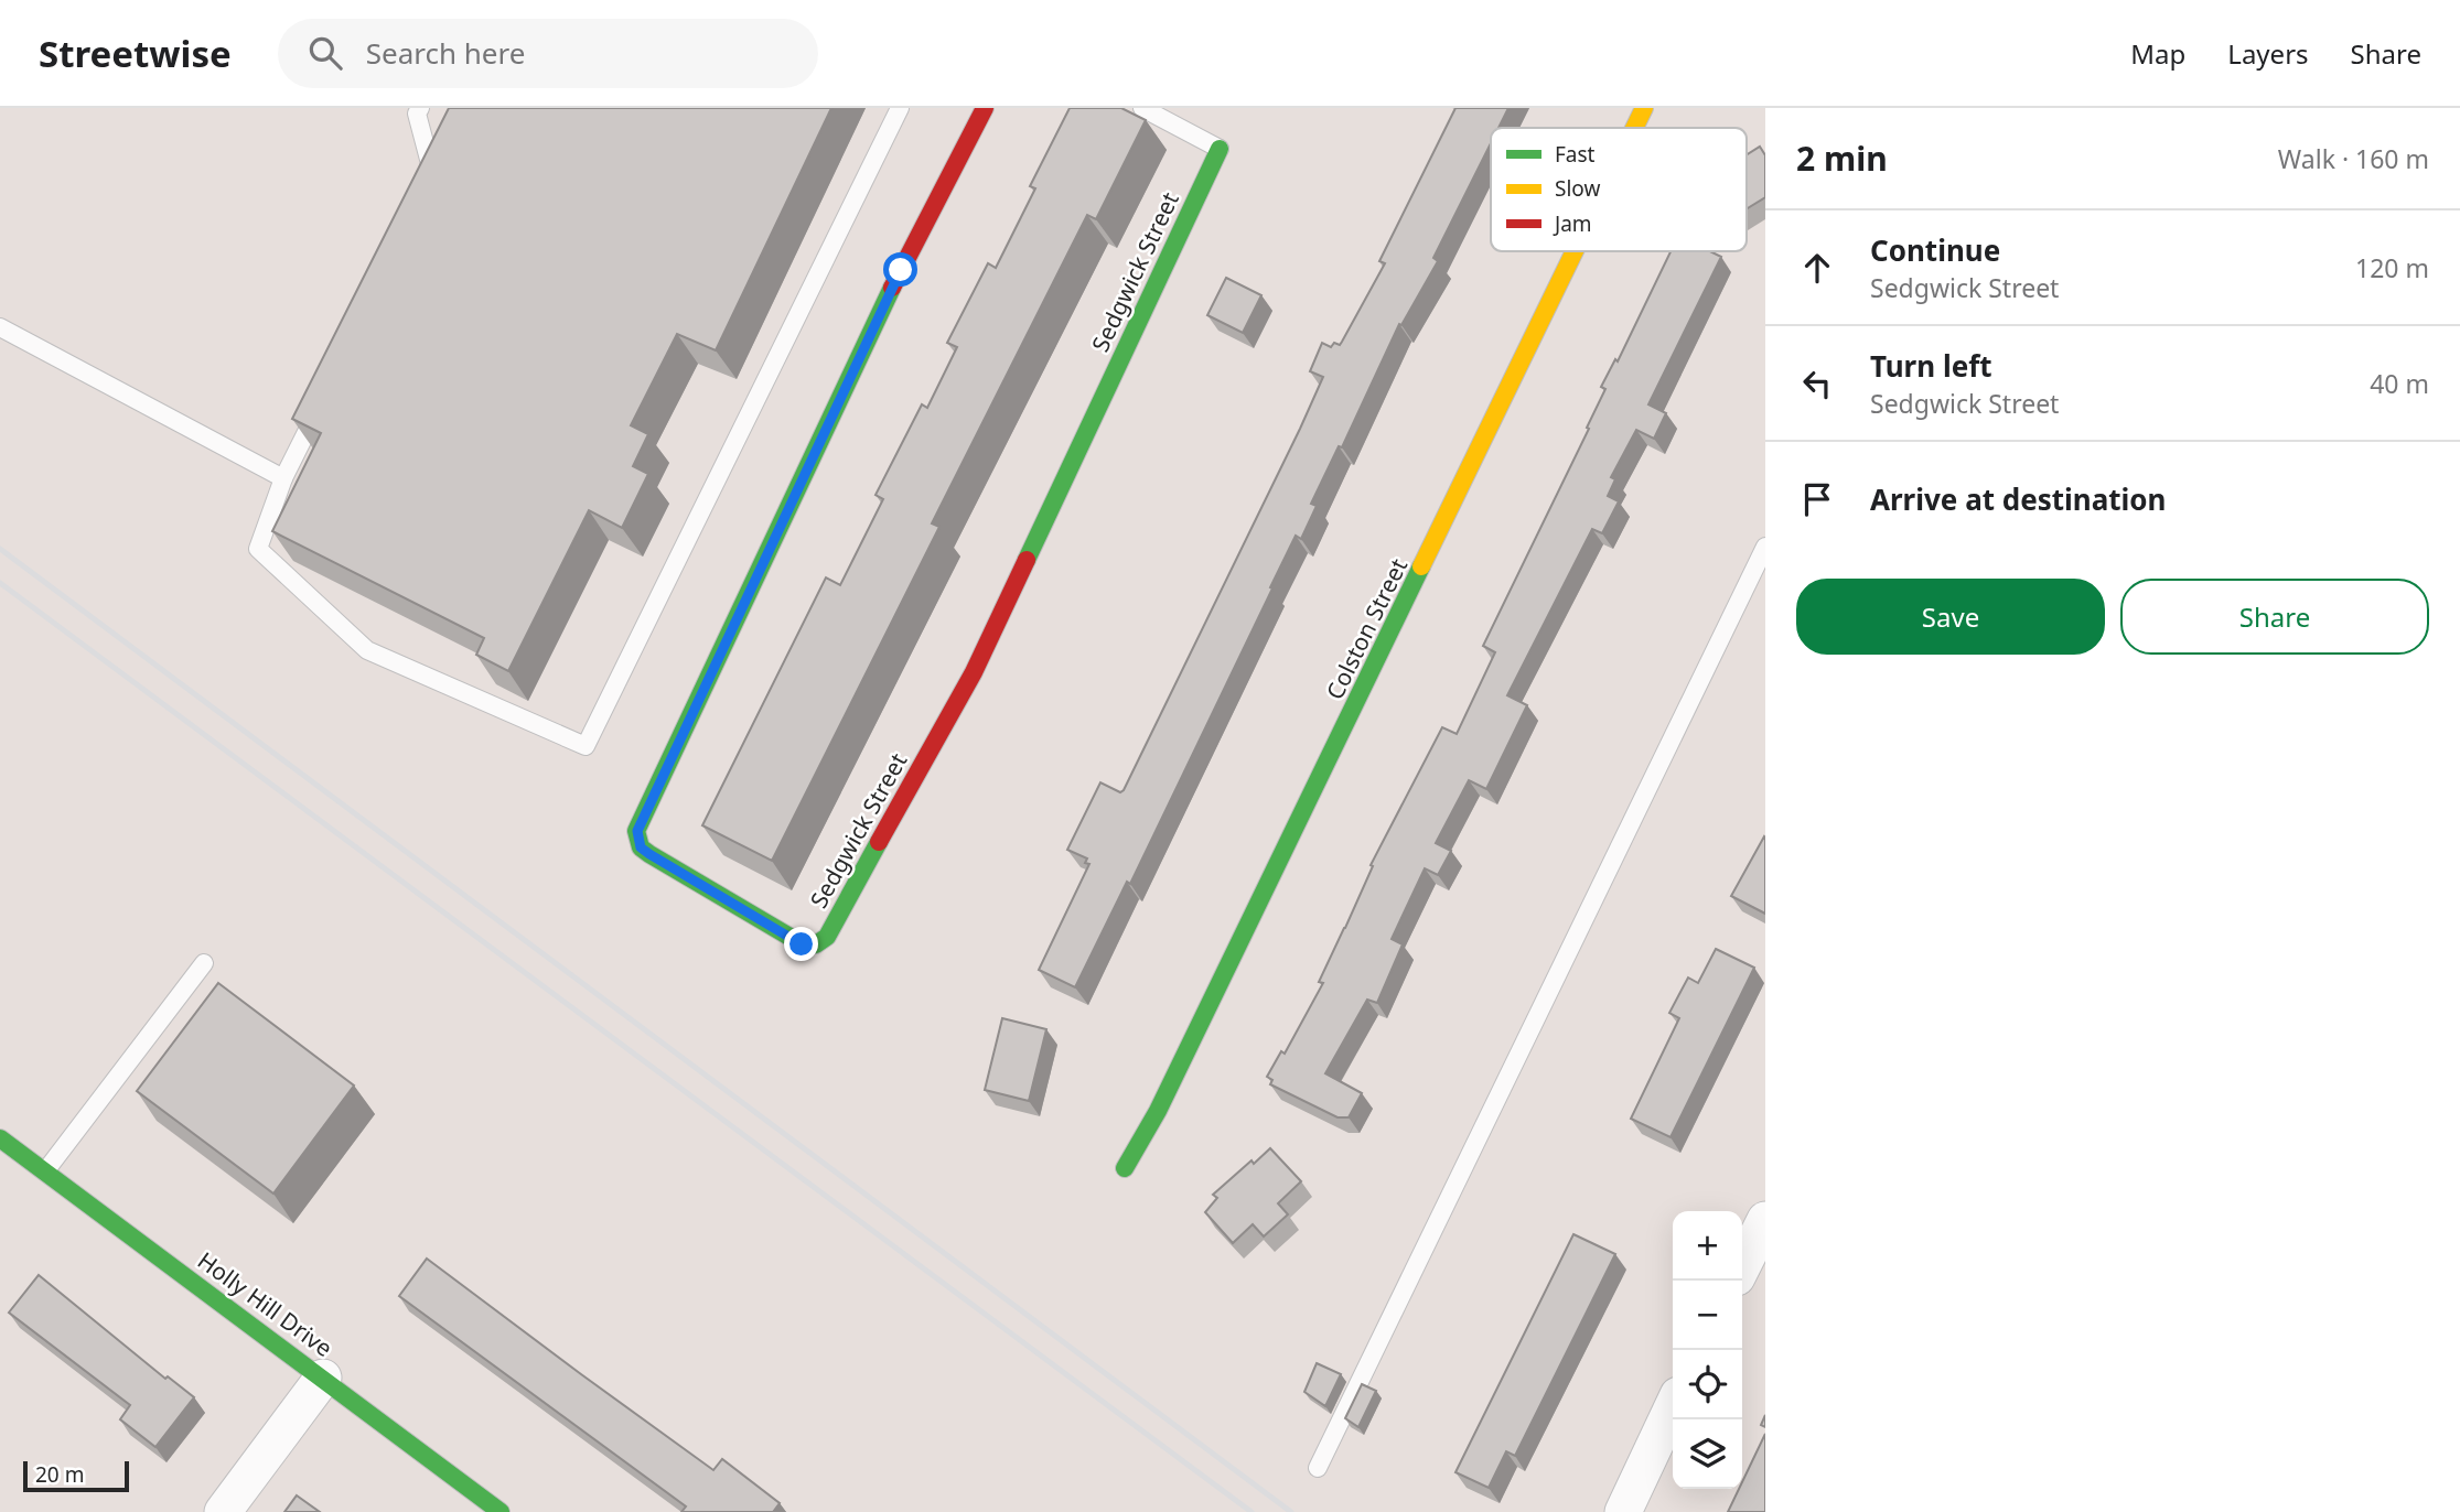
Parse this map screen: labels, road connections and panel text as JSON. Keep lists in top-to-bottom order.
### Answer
{
  "streets": {
    "street": ["Sedgwick Street", "Colston Street", "Holly Hill Drive"]
  },
  "legend": ["Fast", "Slow", "Jam"],
  "scale_bar": "20 m",
  "page": {
    "header": "Streetwise",
    "search": "Search here",
    "nav": ["Map", "Layers", "Share"],
    "heading": ["2 min", "Walk · 160 m"],
    "list": [
      ["Continue", "Sedgwick Street", "120 m"],
      ["Turn left", "Sedgwick Street", "40 m"],
      "Arrive at destination"
    ],
    "buttons": ["Save", "Share"],
    "map_buttons": ["+", "−"],
    "scale": "20 m"
  }
}
